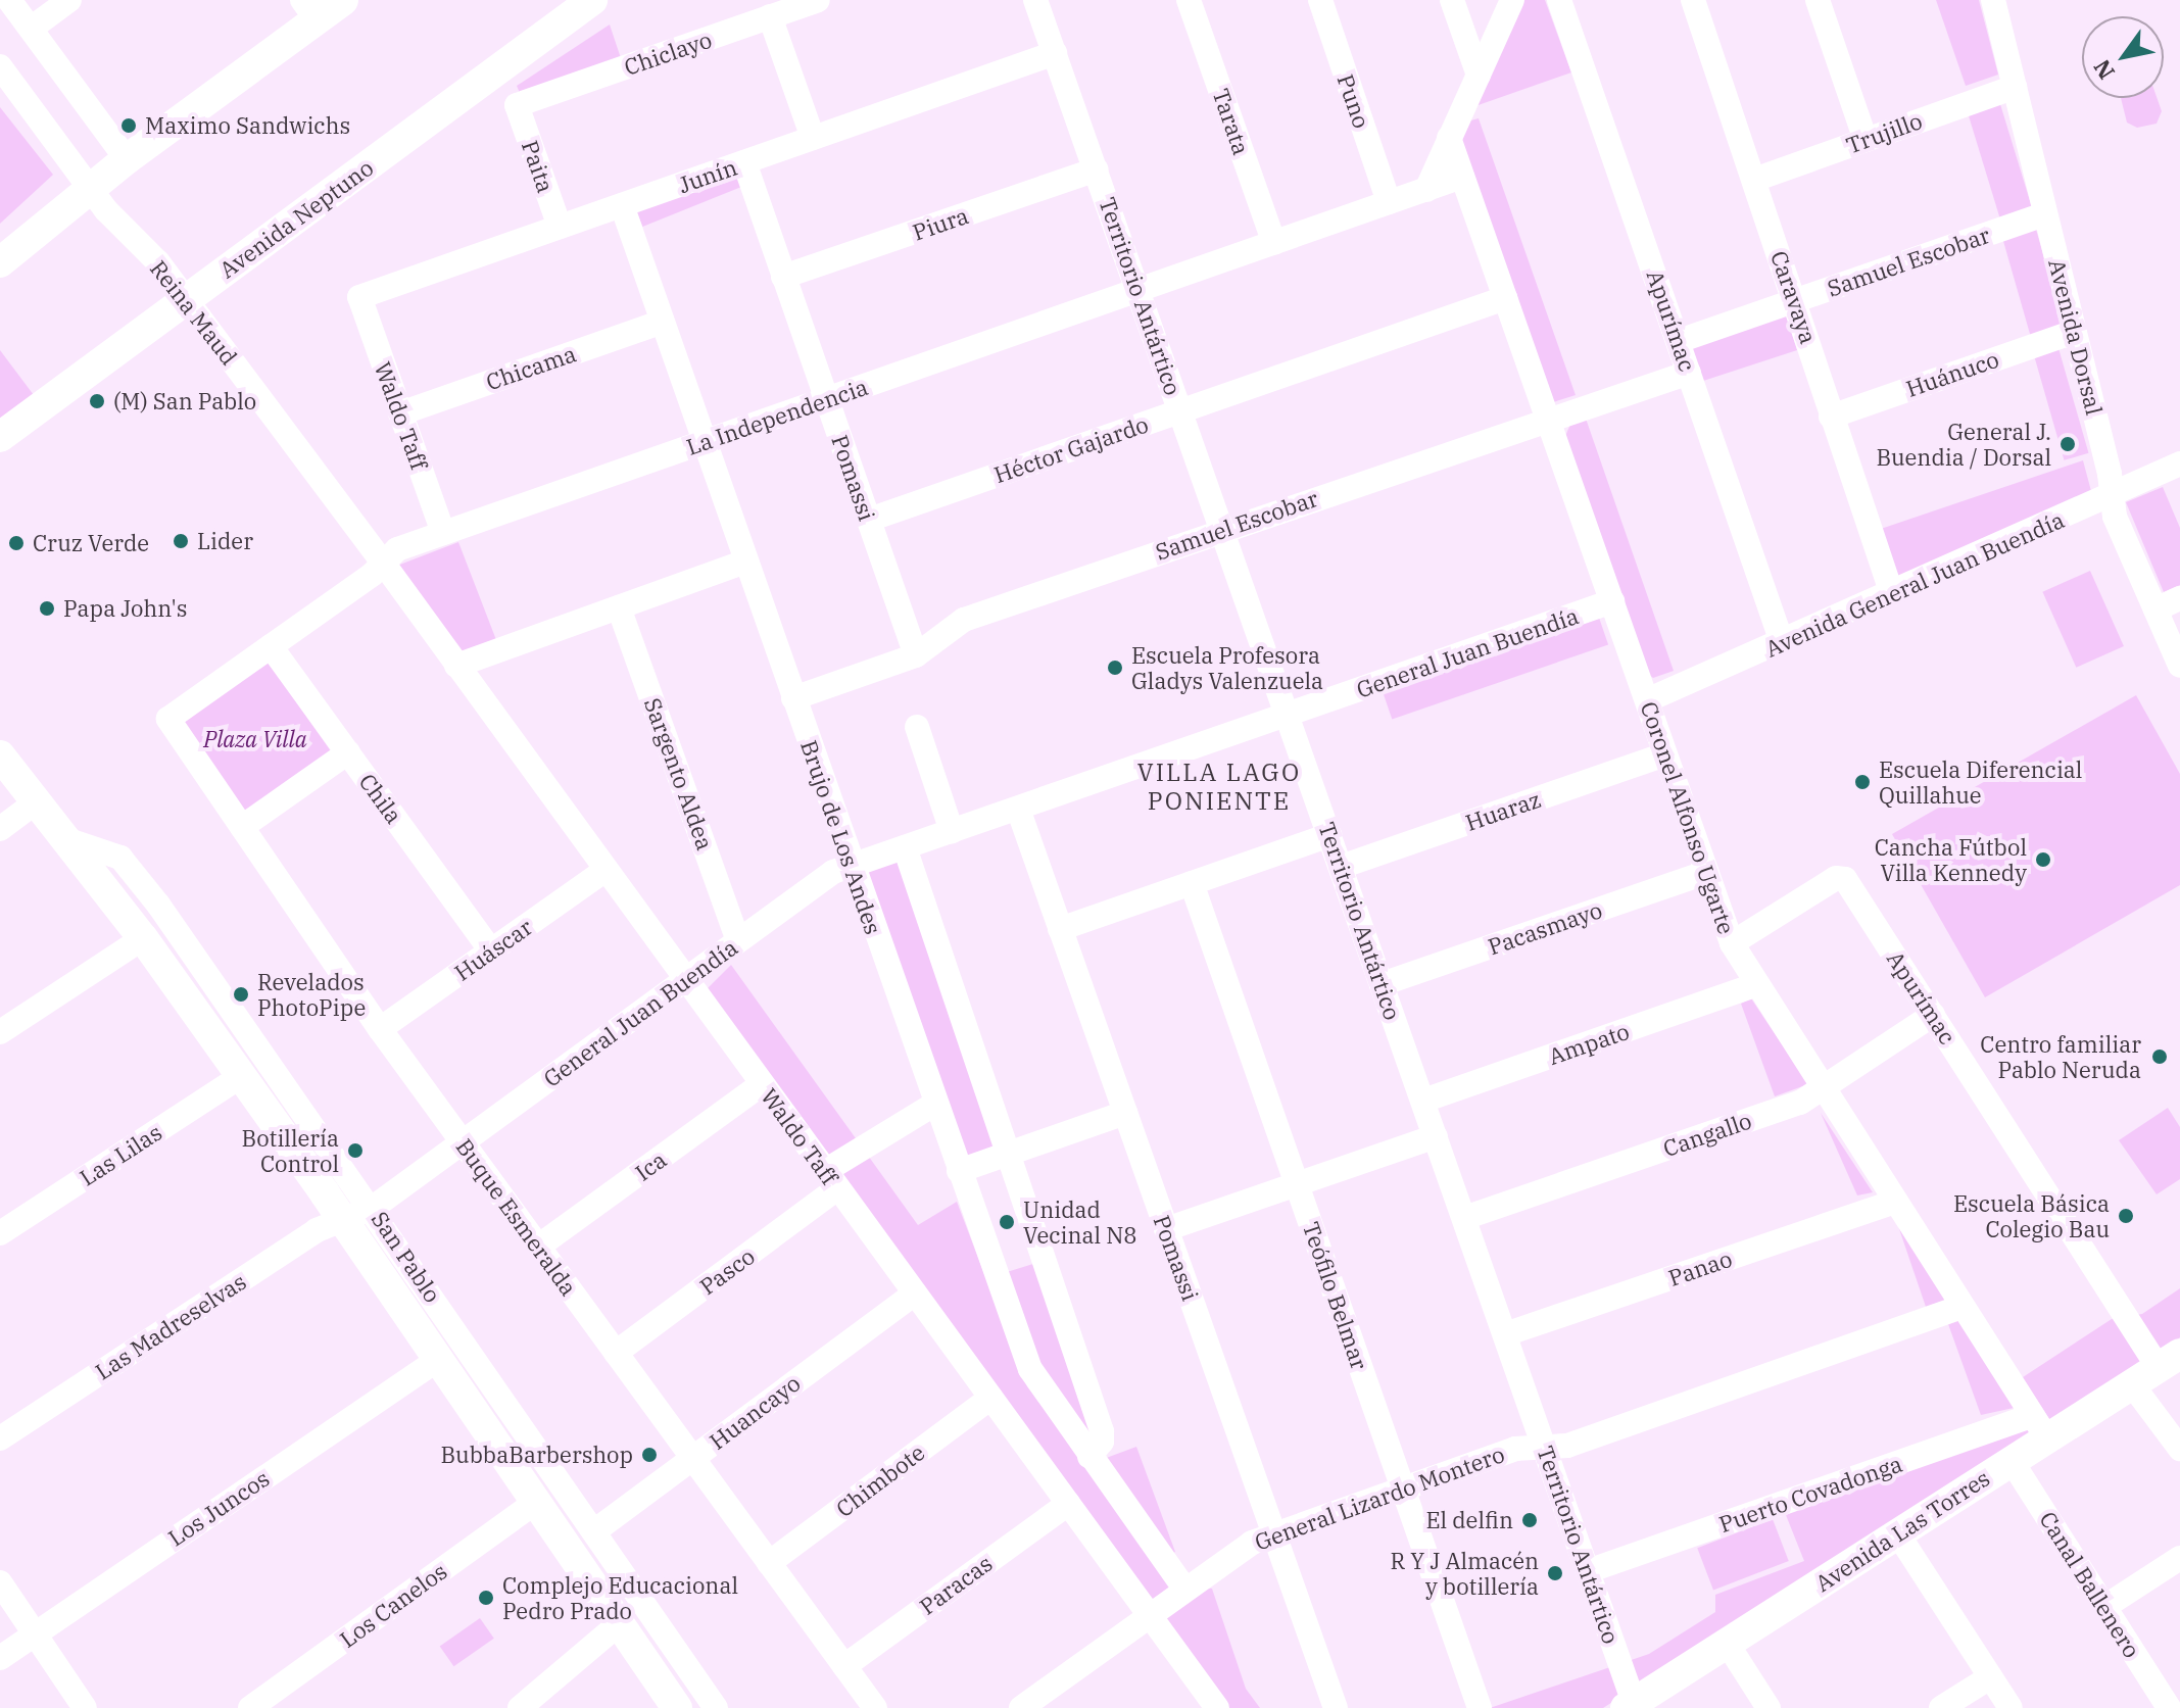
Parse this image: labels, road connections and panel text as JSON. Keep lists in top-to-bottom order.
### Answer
{
  "streets": {
    "main road": ["Avenida Neptuno", "San Pablo", "Avenida Las Torres"],
    "street": [
      "Chiclayo",
      "Puno",
      "Tarata",
      "Trujillo",
      "Paita",
      "Junín",
      "Piura",
      "Samuel Escobar",
      "Territorio Antártico",
      "Caravaya",
      "Reina Maud",
      "Apurímac",
      "Avenida Dorsal",
      "Chicama",
      "Huánuco",
      "Waldo Taff",
      "La Independencia",
      "Héctor Gajardo",
      "Pomassi",
      "Avenida General Juan Buendía",
      "General Juan Buendía",
      "Sargento Aldea",
      "Chila",
      "Huaraz",
      "Coronel Alfonso Ugarte",
      "Brujo de Los Andes",
      "Pacasmayo",
      "Huáscar",
      "Ampato",
      "Cangallo",
      "Las Lilas",
      "Ica",
      "Buque Esmeralda",
      "Panao",
      "Pasco",
      "Teófilo Belmar",
      "Las Madreselvas",
      "Huancayo",
      "Chimbote",
      "Puerto Covadonga",
      "General Lizardo Montero",
      "Los Juncos",
      "Paracas",
      "Canal Ballenero",
      "Los Canelos"
    ]
  },
  "crossings": [
    ["Chiclayo", "Paita"],
    ["Puno", "La Independencia"],
    ["Tarata", "La Independencia"],
    ["Trujillo", "Caravaya"],
    ["Trujillo", "Avenida Dorsal"],
    ["Paita", "Junín"],
    ["Junín", "Territorio Antártico"],
    ["Junín", "Waldo Taff"],
    ["Junín", "Pomassi"],
    ["Junín", "Brujo de Los Andes"],
    ["Avenida Neptuno", "Reina Maud"],
    ["Piura", "Territorio Antártico"],
    ["Piura", "Pomassi"],
    ["Samuel Escobar", "Territorio Antártico"],
    ["Samuel Escobar", "Caravaya"],
    ["Samuel Escobar", "Apurímac"],
    ["Samuel Escobar", "Avenida Dorsal"],
    ["Samuel Escobar", "Pomassi"],
    ["Samuel Escobar", "Coronel Alfonso Ugarte"],
    ["Samuel Escobar", "Brujo de Los Andes"],
    ["Territorio Antártico", "La Independencia"],
    ["Territorio Antártico", "Héctor Gajardo"],
    ["Territorio Antártico", "General Juan Buendía"],
    ["Territorio Antártico", "Huaraz"],
    ["Territorio Antártico", "Pacasmayo"],
    ["Territorio Antártico", "Ampato"],
    ["Territorio Antártico", "Cangallo"],
    ["Territorio Antártico", "Panao"],
    ["Territorio Antártico", "Puerto Covadonga"],
    ["Territorio Antártico", "General Lizardo Montero"],
    ["Territorio Antártico", "Avenida Las Torres"],
    ["Caravaya", "Huánuco"],
    ["Caravaya", "Avenida General Juan Buendía"],
    ["Reina Maud", "Waldo Taff"],
    ["Reina Maud", "La Independencia"],
    ["Apurímac", "Avenida General Juan Buendía"],
    ["Apurímac", "Coronel Alfonso Ugarte"],
    ["Apurímac", "Cangallo"],
    ["Apurímac", "Avenida Las Torres"],
    ["Avenida Dorsal", "Huánuco"],
    ["Avenida Dorsal", "Avenida General Juan Buendía"],
    ["Chicama", "Waldo Taff"],
    ["Chicama", "Brujo de Los Andes"],
    ["Waldo Taff", "La Independencia"],
    ["Waldo Taff", "General Juan Buendía"],
    ["Waldo Taff", "Huáscar"],
    ["Waldo Taff", "Ica"],
    ["Waldo Taff", "Pasco"],
    ["Waldo Taff", "Huancayo"],
    ["Waldo Taff", "Chimbote"],
    ["Waldo Taff", "General Lizardo Montero"],
    ["Waldo Taff", "Paracas"],
    ["La Independencia", "Pomassi"],
    ["La Independencia", "Chila"],
    ["La Independencia", "Coronel Alfonso Ugarte"],
    ["La Independencia", "Brujo de Los Andes"],
    ["La Independencia", "Buque Esmeralda"],
    ["Héctor Gajardo", "Pomassi"],
    ["Héctor Gajardo", "Coronel Alfonso Ugarte"],
    ["Pomassi", "General Juan Buendía"],
    ["Pomassi", "General Lizardo Montero"],
    ["Avenida General Juan Buendía", "Coronel Alfonso Ugarte"],
    ["General Juan Buendía", "Sargento Aldea"],
    ["General Juan Buendía", "Coronel Alfonso Ugarte"],
    ["General Juan Buendía", "Brujo de Los Andes"],
    ["General Juan Buendía", "Buque Esmeralda"],
    ["General Juan Buendía", "San Pablo"],
    ["General Juan Buendía", "Las Madreselvas"],
    ["Chila", "Huáscar"],
    ["Huaraz", "Coronel Alfonso Ugarte"],
    ["Coronel Alfonso Ugarte", "Pacasmayo"],
    ["Coronel Alfonso Ugarte", "Ampato"],
    ["Coronel Alfonso Ugarte", "Cangallo"],
    ["Coronel Alfonso Ugarte", "Panao"],
    ["Coronel Alfonso Ugarte", "Puerto Covadonga"],
    ["Coronel Alfonso Ugarte", "General Lizardo Montero"],
    ["Coronel Alfonso Ugarte", "Avenida Las Torres"],
    ["Brujo de Los Andes", "Pasco"],
    ["Brujo de Los Andes", "General Lizardo Montero"],
    ["Huáscar", "Buque Esmeralda"],
    ["Las Lilas", "San Pablo"],
    ["Ica", "Buque Esmeralda"],
    ["Buque Esmeralda", "Pasco"],
    ["Buque Esmeralda", "Huancayo"],
    ["Buque Esmeralda", "Chimbote"],
    ["Buque Esmeralda", "Paracas"],
    ["San Pablo", "Las Madreselvas"],
    ["San Pablo", "Huancayo"],
    ["San Pablo", "Los Juncos"],
    ["San Pablo", "Los Canelos"],
    ["Teófilo Belmar", "General Lizardo Montero"],
    ["Puerto Covadonga", "Avenida Las Torres"],
    ["Avenida Las Torres", "Canal Ballenero"]
  ],
  "districts": ["VILLA LAGO PONIENTE"],
  "parks": ["Plaza Villa"],
  "places": [
    "Maximo Sandwichs",
    "(M) San Pablo",
    "General J. Buendia / Dorsal",
    "Lider",
    "Cruz Verde",
    "Papa John's",
    "Escuela Profesora Gladys Valenzuela",
    "Escuela Diferencial Quillahue",
    "Cancha Fútbol Villa Kennedy",
    "Revelados PhotoPipe",
    "Centro familiar Pablo Neruda",
    "Botillería Control",
    "Escuela Básica Colegio Bau",
    "Unidad Vecinal N8",
    "BubbaBarbershop",
    "El delfin",
    "R Y J Almacén y botillería",
    "Complejo Educacional Pedro Prado"
  ],
  "north": "bottom left"
}
